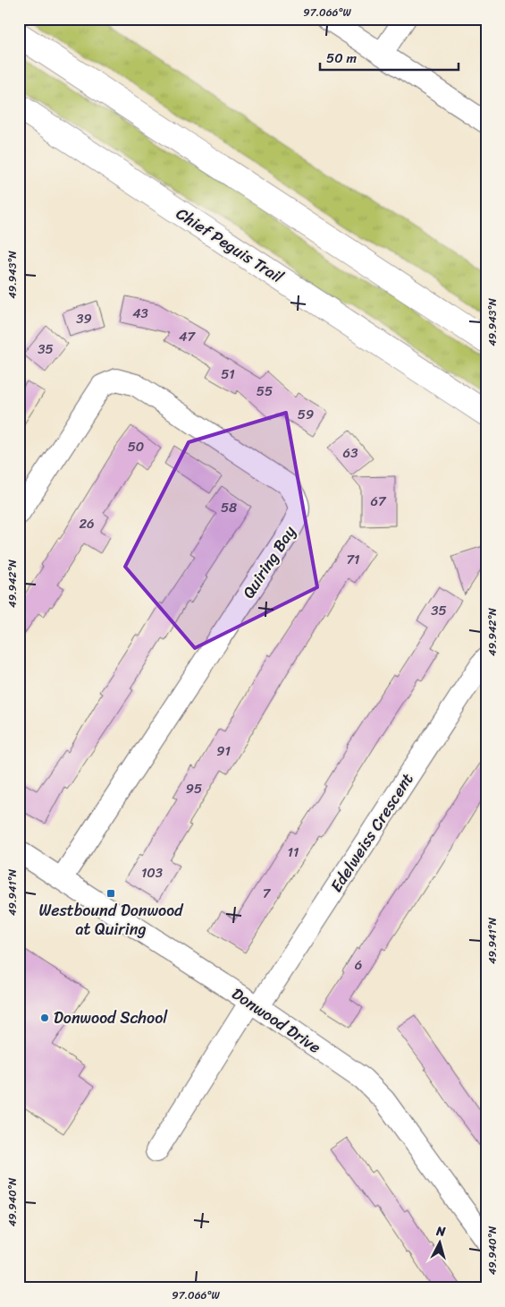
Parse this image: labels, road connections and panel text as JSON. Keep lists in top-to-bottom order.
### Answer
{
  "streets": {
    "main road": ["Chief Peguis Trail"],
    "street": ["Quiring Bay", "Edelweiss Crescent", "Donwood Drive"]
  },
  "crossings": [
    ["Quiring Bay", "Donwood Drive"],
    ["Edelweiss Crescent", "Donwood Drive"]
  ],
  "places": {
    "transit": ["Westbound Donwood at Quiring"],
    "other": ["Donwood School"]
  },
  "house_numbers": [
    "43",
    "39",
    "47",
    "35",
    "51",
    "55",
    "59",
    "50",
    "63",
    "67",
    "58",
    "26",
    "71",
    "35",
    "91",
    "95",
    "11",
    "103",
    "7",
    "6"
  ],
  "scale_bar": "50 m",
  "north": "top",
  "coordinates": [
    "97.066°W",
    "49.943°N",
    "49.942°N",
    "49.941°N",
    "49.940°N"
  ]
}
